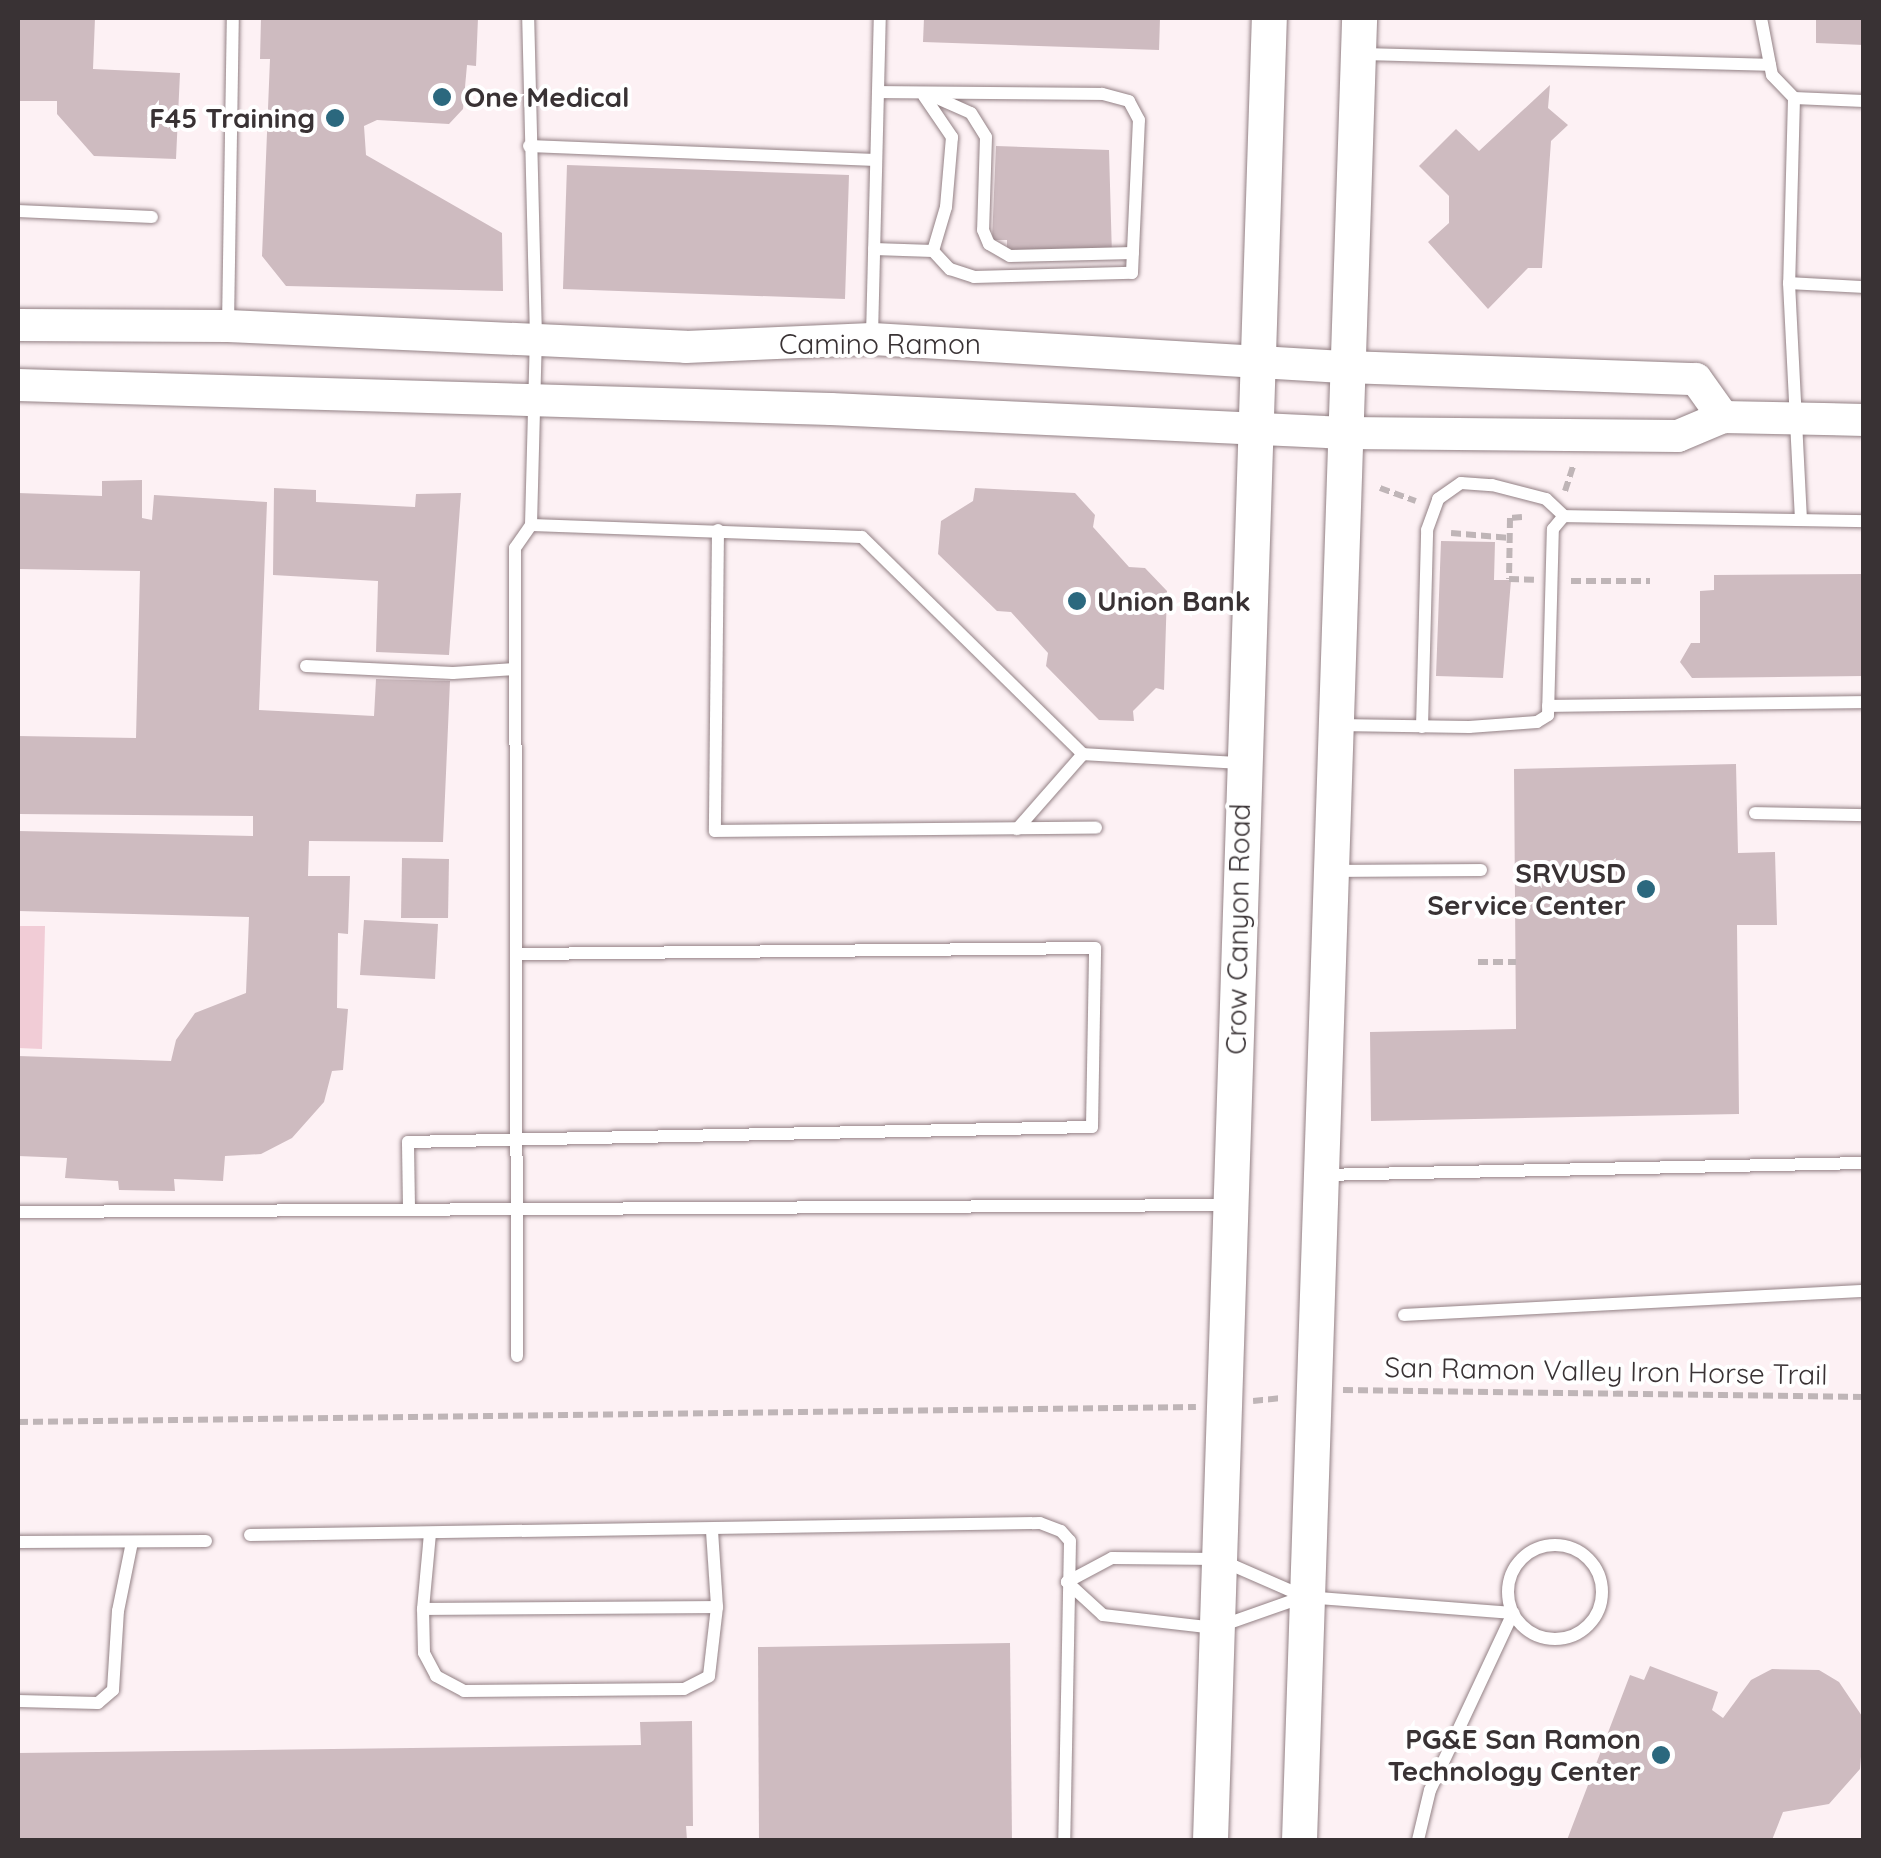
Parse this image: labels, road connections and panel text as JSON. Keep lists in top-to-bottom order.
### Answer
{
  "streets": {
    "main road": ["Crow Canyon Road"],
    "street": ["Camino Ramon"],
    "path": ["San Ramon Valley Iron Horse Trail"]
  },
  "crossings": [
    ["Camino Ramon", "Crow Canyon Road"],
    ["Crow Canyon Road", "San Ramon Valley Iron Horse Trail"]
  ],
  "places": [
    "One Medical",
    "F45 Training",
    "Union Bank",
    "SRVUSD Service Center",
    "PG&E San Ramon Technology Center"
  ]
}
